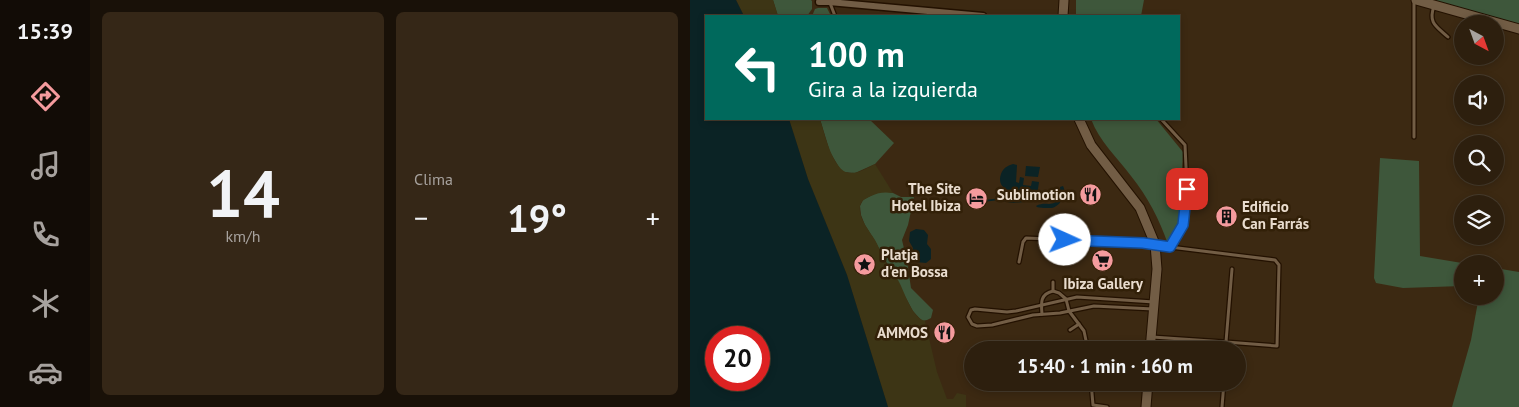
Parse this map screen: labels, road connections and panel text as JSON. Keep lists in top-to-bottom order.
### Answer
{
  "places": {
    "restaurant": ["Sublimotion", "AMMOS"],
    "hotel": ["The Site Hotel Ibiza"],
    "building": ["Edificio Can Farrás"],
    "supermarket": ["Ibiza Gallery"],
    "place": ["Platja d'en Bossa"]
  },
  "north": "bottom right",
  "page": {
    "tabs": "15:39",
    "tile": [
      ["14", "km/h"],
      "Clima"
    ],
    "map_buttons": "+",
    "turn": ["100 m", "Gira a la izquierda"],
    "heat": ["−", "19°", "+"],
    "limit": "20",
    "trip": "15:40 · 1 min · 160 m"
  }
}
